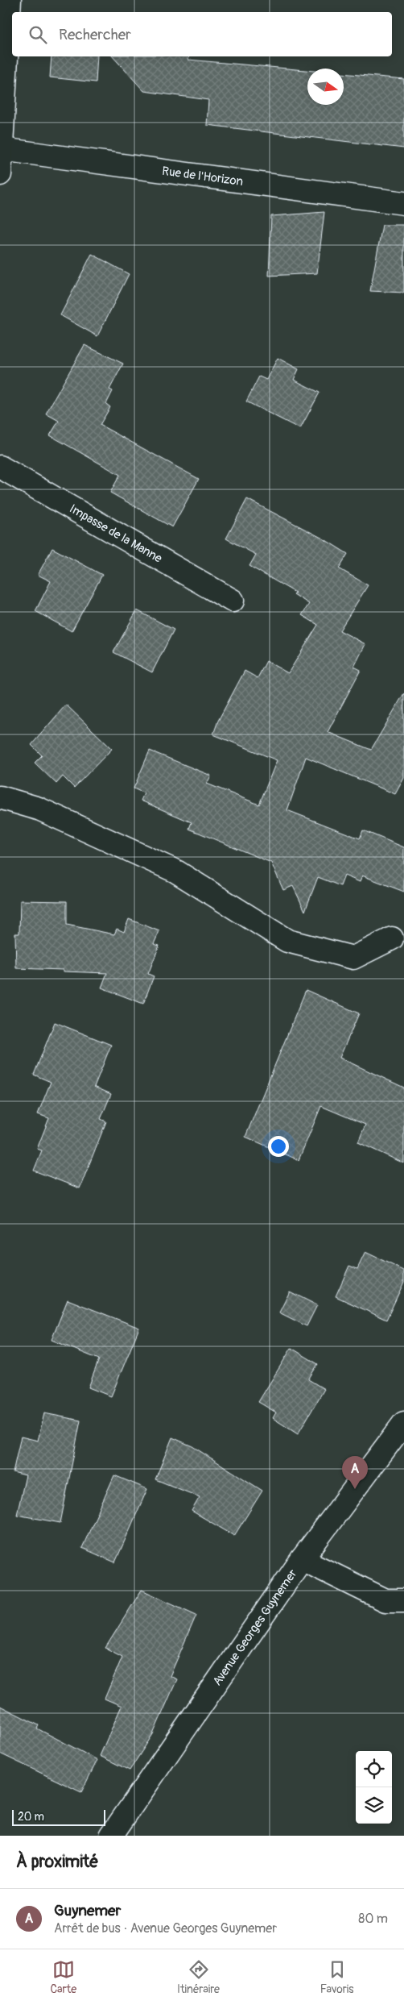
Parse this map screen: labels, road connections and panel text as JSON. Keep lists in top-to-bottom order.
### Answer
{
  "streets": {
    "street": ["Rue de l'Horizon", "Impasse de la Manne", "Avenue Georges Guynemer"]
  },
  "scale_bar": "20 m",
  "north": "right",
  "page": {
    "search": "Rechercher",
    "pins": "A",
    "scale": "20 m",
    "heading": "À proximité",
    "list": [
      {
        "mark": "A",
        "name": "Guynemer",
        "note": "Arrêt de bus · Avenue Georges Guynemer",
        "value": "80 m"
      }
    ],
    "nav": ["Carte", "Itinéraire", "Favoris"]
  }
}
